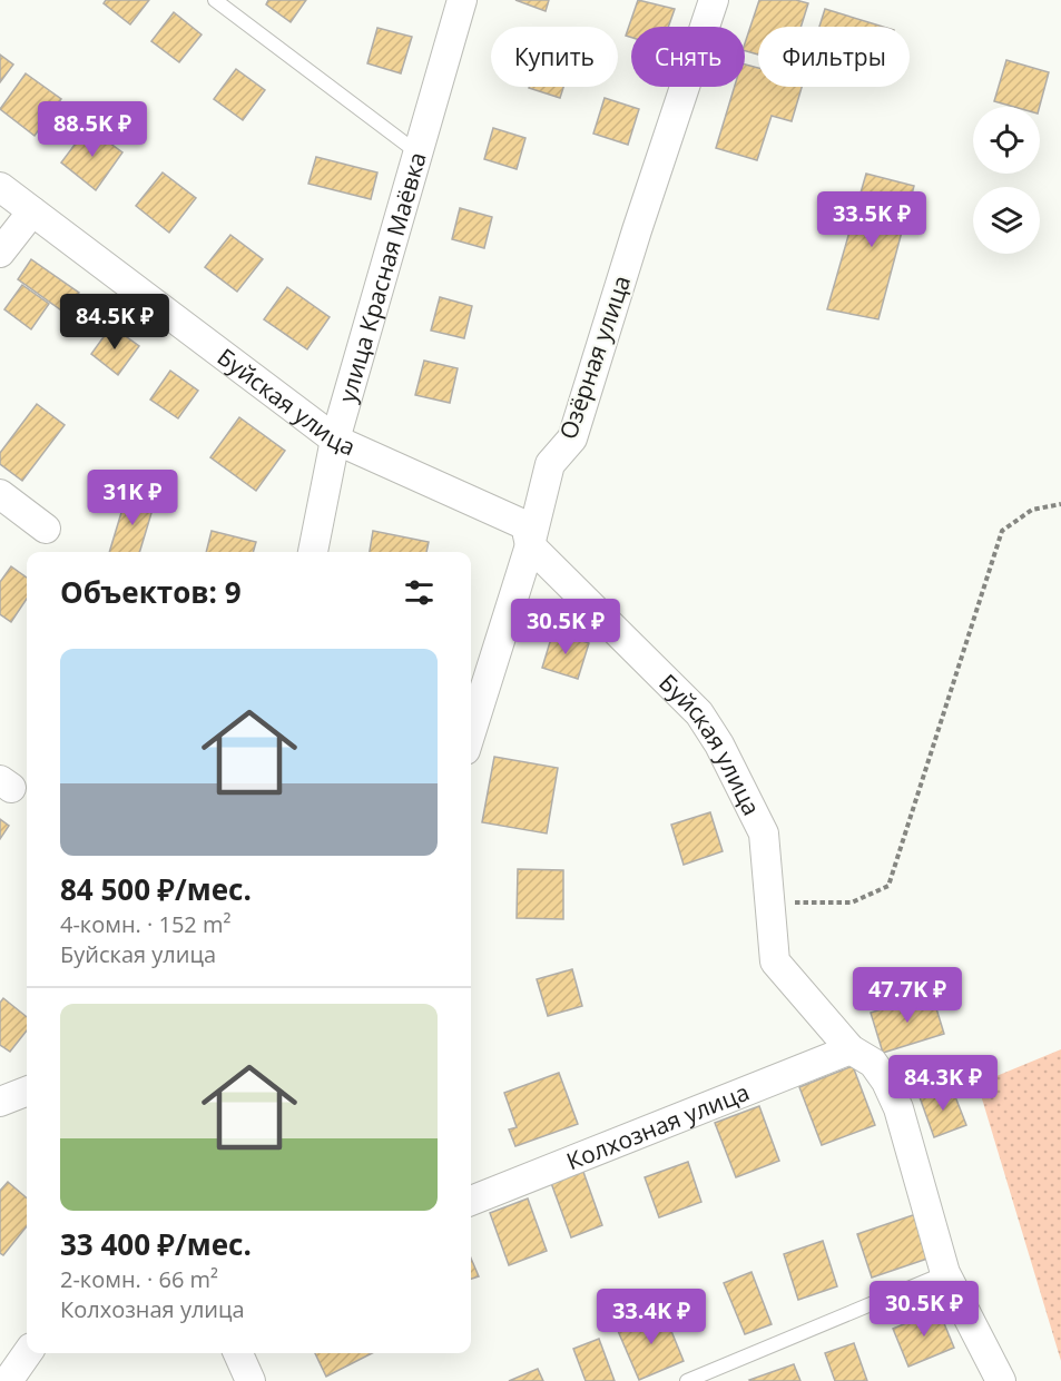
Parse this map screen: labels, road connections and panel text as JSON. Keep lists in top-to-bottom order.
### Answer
{
  "streets": {
    "street": [
      "улица Красная Маёвка",
      "Озёрная улица",
      "Буйская улица",
      "Колхозная улица"
    ]
  },
  "crossings": [
    ["улица Красная Маёвка", "Буйская улица"],
    ["Озёрная улица", "Буйская улица"],
    ["Буйская улица", "Колхозная улица"]
  ],
  "page": {
    "chip": ["Купить", "Снять", "Фильтры"],
    "price": [
      "88.5K ₽",
      "33.5K ₽",
      "84.5K ₽",
      "31K ₽",
      "30.5K ₽",
      "47.7K ₽",
      "84.3K ₽",
      "30.5K ₽",
      "33.4K ₽"
    ],
    "heading": "Объектов: 9",
    "list": [
      {
        "name": "84 500 ₽/мес.",
        "note": "4-комн. · 152 m² · Буйская улица"
      },
      {
        "name": "33 400 ₽/мес.",
        "note": "2-комн. · 66 m² · Колхозная улица"
      }
    ]
  }
}
